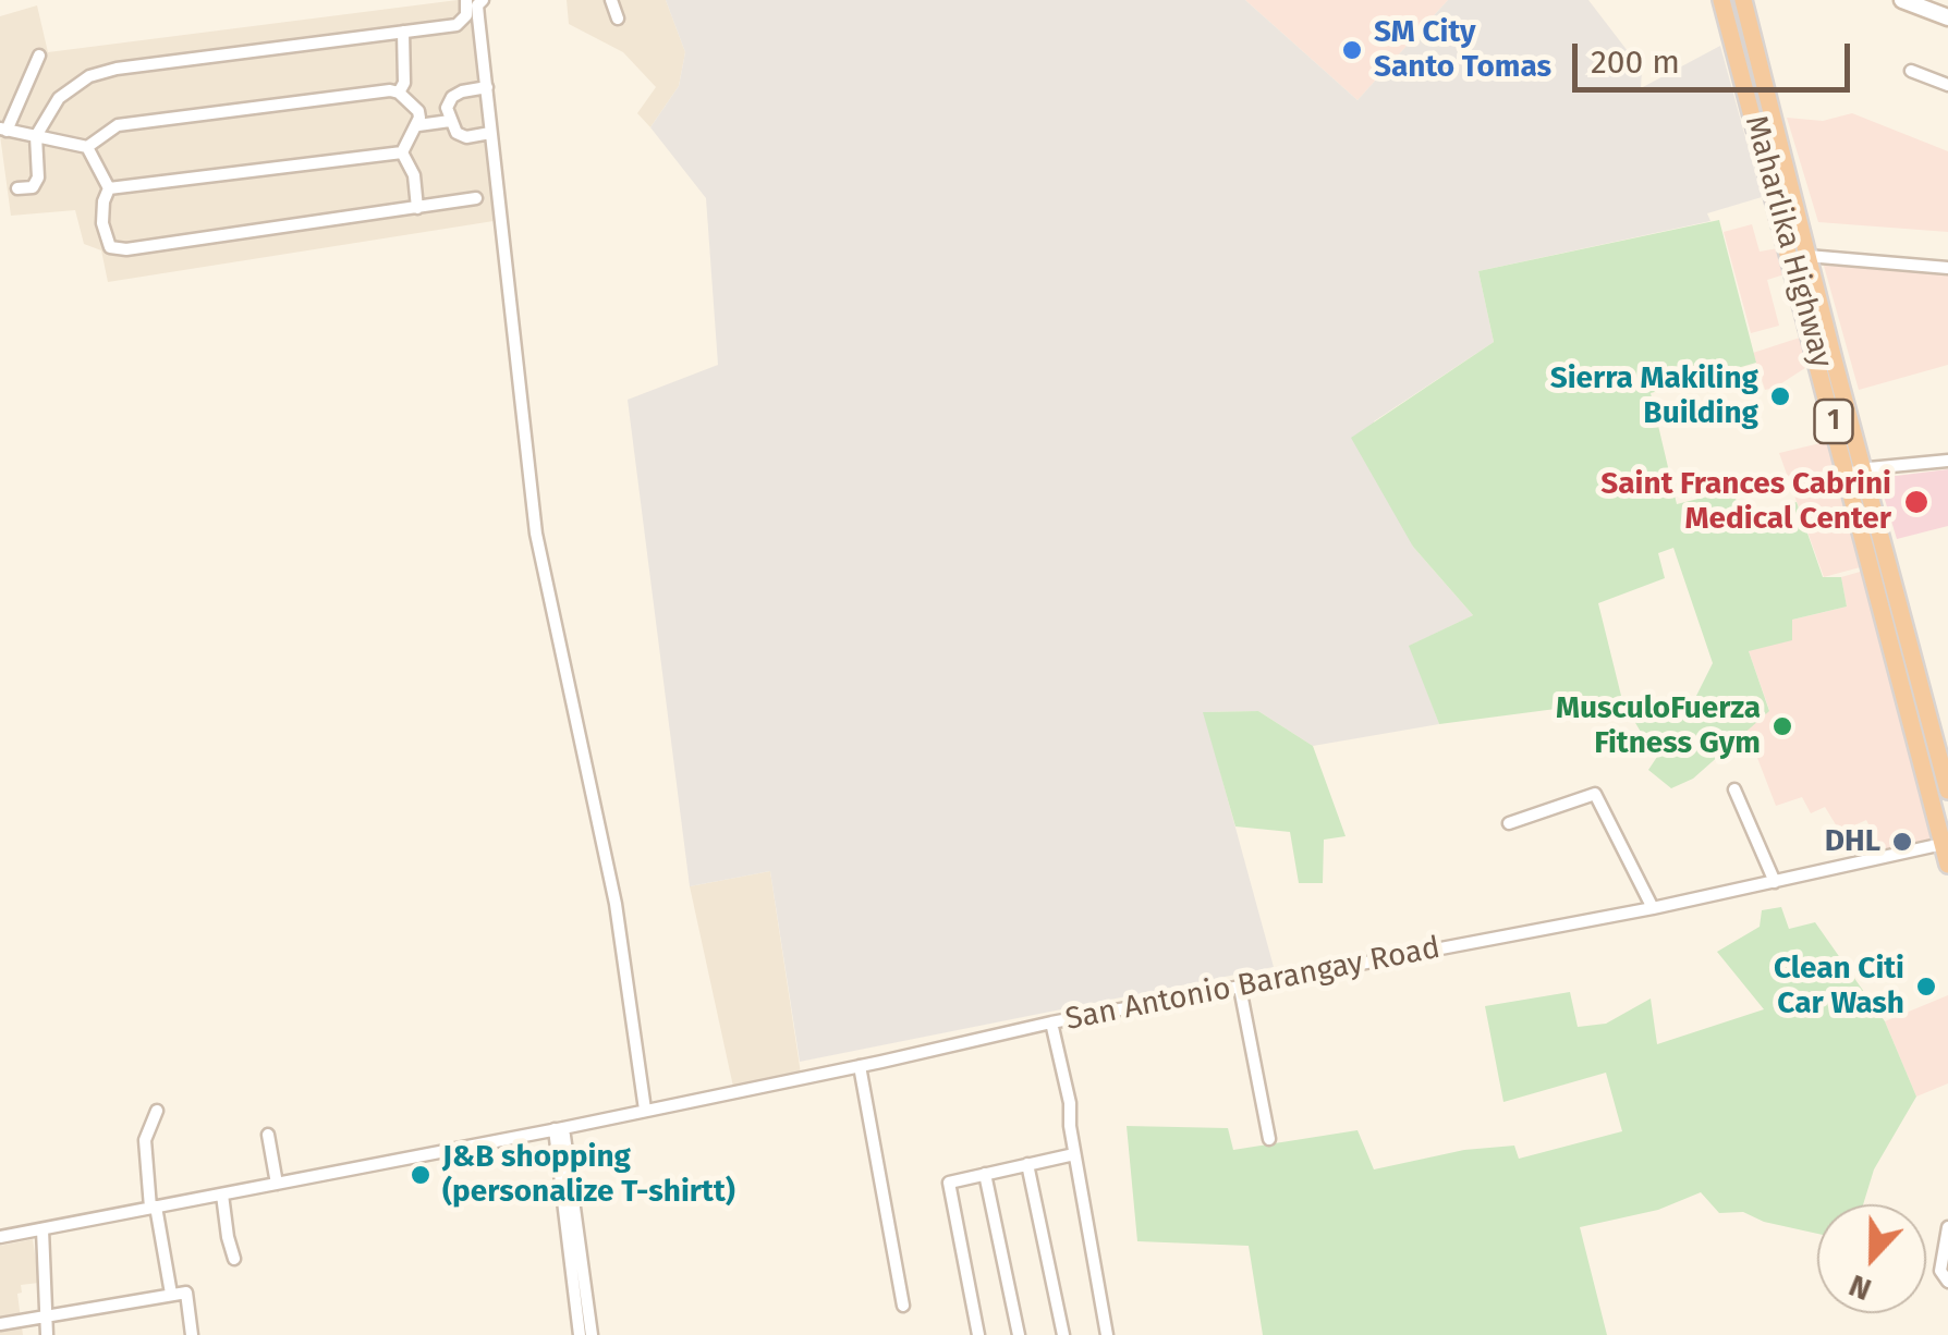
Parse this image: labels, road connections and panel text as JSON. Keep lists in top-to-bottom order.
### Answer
{
  "streets": {
    "highway": ["Maharlika Highway", "1"],
    "street": ["San Antonio Barangay Road"]
  },
  "crossings": [
    ["Maharlika Highway", "San Antonio Barangay Road"]
  ],
  "places": [
    "SM City Santo Tomas",
    "Sierra Makiling Building",
    "Saint Frances Cabrini Medical Center",
    "MusculoFuerza Fitness Gym",
    "DHL",
    "Clean Citi Car Wash",
    "J&B shopping (personalize T-shirtt)"
  ],
  "scale_bar": "200 m",
  "north": "bottom"
}
